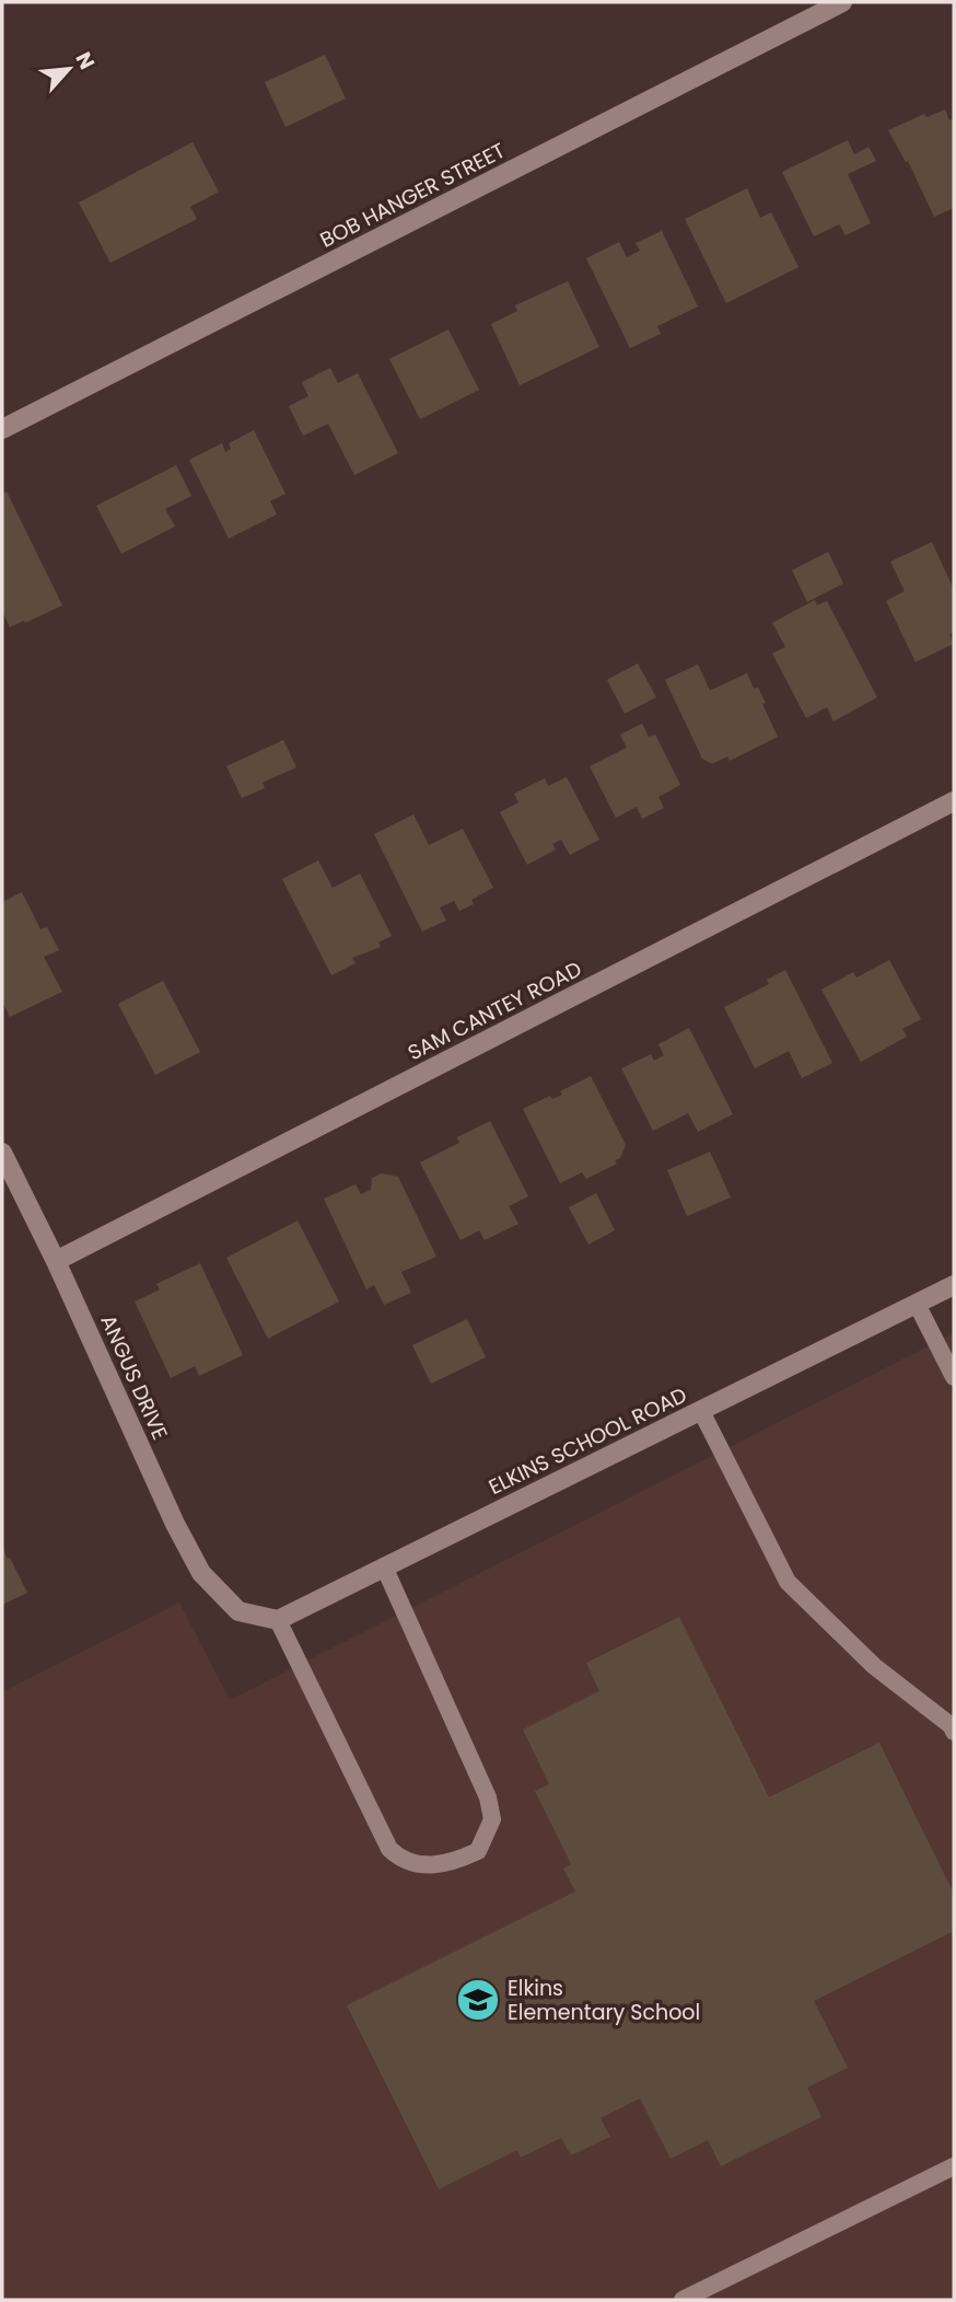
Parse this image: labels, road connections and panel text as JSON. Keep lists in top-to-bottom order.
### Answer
{
  "streets": {
    "street": [
      "BOB HANGER STREET",
      "SAM CANTEY ROAD",
      "ANGUS DRIVE",
      "ELKINS SCHOOL ROAD"
    ]
  },
  "crossings": [
    ["SAM CANTEY ROAD", "ANGUS DRIVE"],
    ["ANGUS DRIVE", "ELKINS SCHOOL ROAD"]
  ],
  "places": {
    "school or university": ["Elkins Elementary School"]
  },
  "north": "top right"
}
